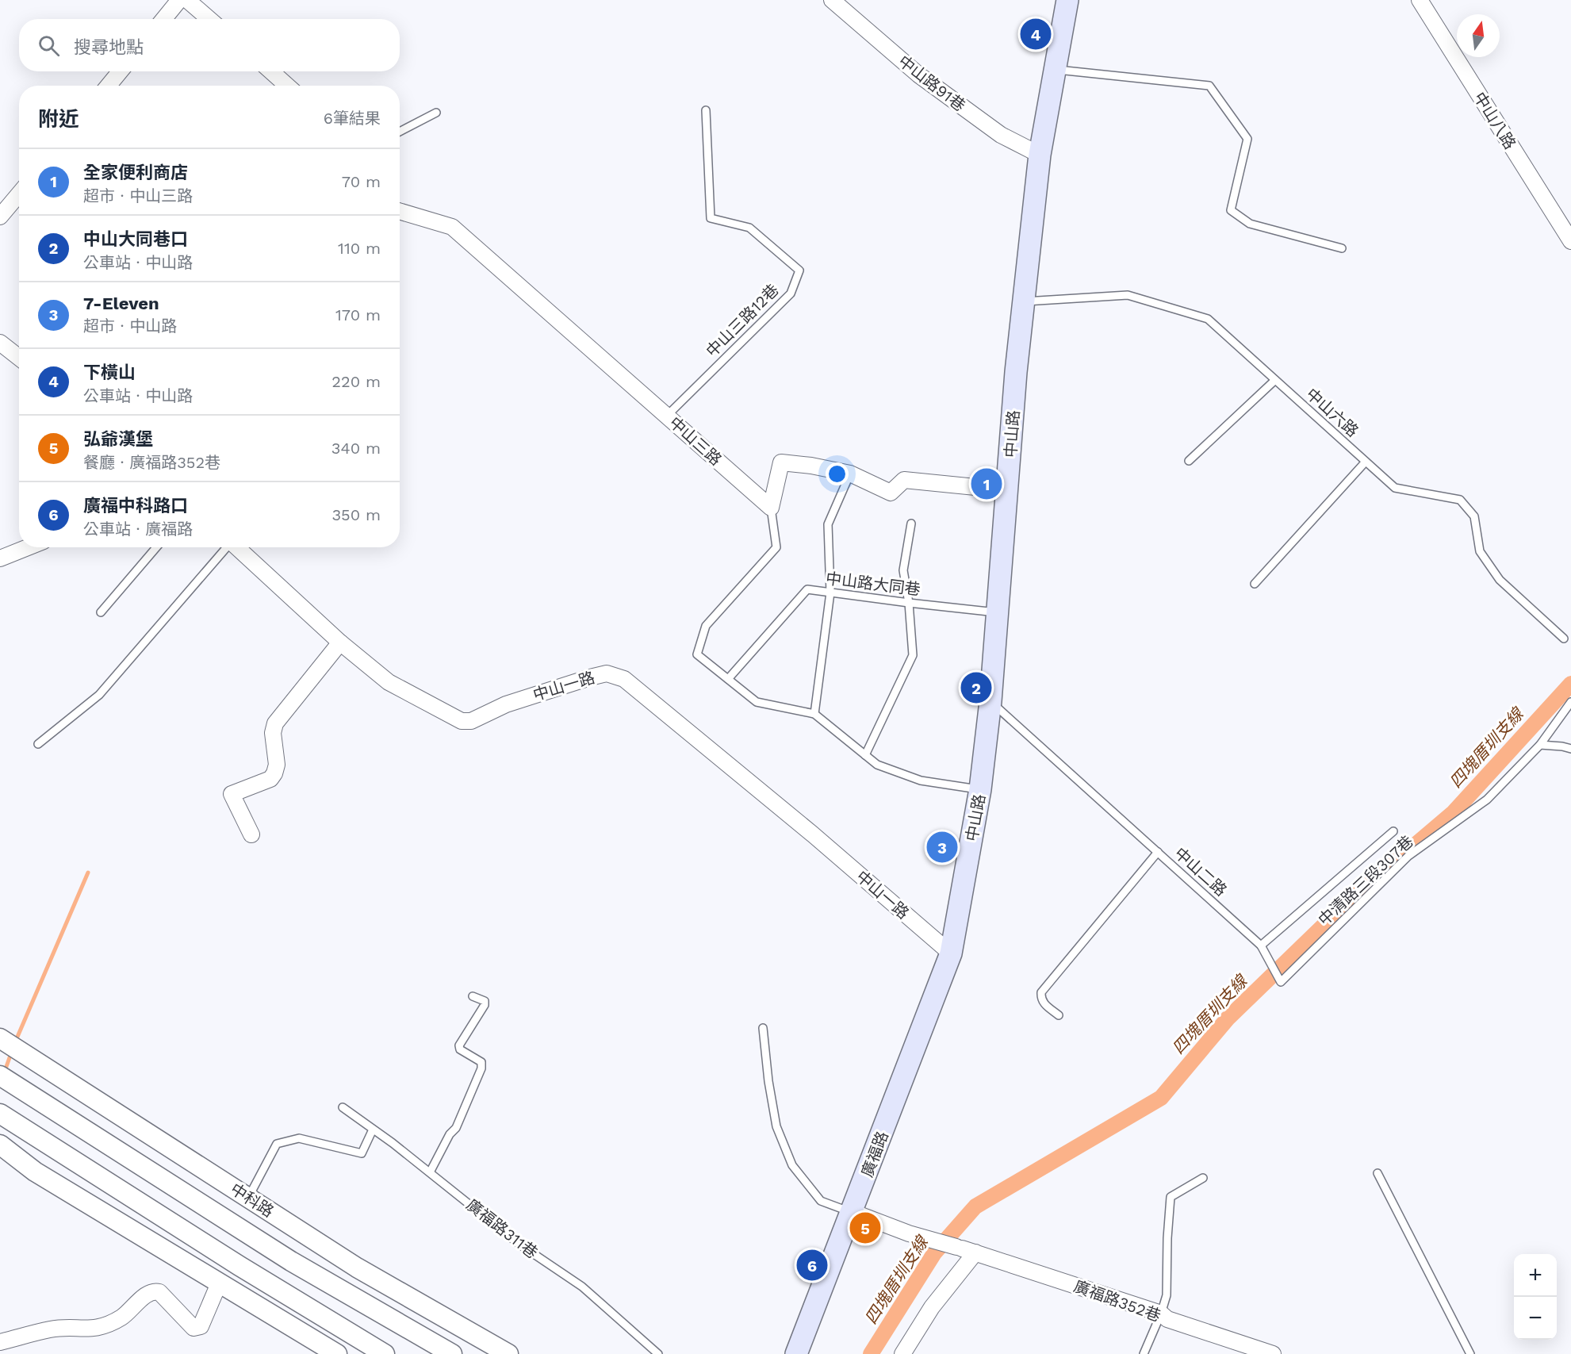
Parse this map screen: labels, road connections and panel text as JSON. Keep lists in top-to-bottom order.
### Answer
{
  "streets": {
    "main road": ["中山路", "廣福路"],
    "street": [
      "中山路91巷",
      "中山八路",
      "中山三路",
      "中山一路",
      "中科路",
      "廣福路352巷"
    ],
    "lane": [
      "中山三路12巷",
      "中山六路",
      "中山路大同巷",
      "中山二路",
      "中清路三段307巷",
      "廣福路311巷"
    ]
  },
  "crossings": [
    ["中山路91巷", "中山路"],
    ["中山三路12巷", "中山三路"],
    ["中山六路", "中山路"],
    ["中山路", "中山路大同巷"],
    ["中山路", "中山一路"],
    ["中山路", "中山二路"],
    ["中山路", "廣福路"],
    ["中山一路", "廣福路"],
    ["中山二路", "中清路三段307巷"],
    ["廣福路", "廣福路352巷"]
  ],
  "water": ["四塊厝圳支線"],
  "north": "top",
  "page": {
    "pins": [
      "4",
      "1",
      "2",
      "3",
      "5",
      "6"
    ],
    "search": "搜尋地點",
    "heading": ["附近", "6筆結果"],
    "list": [
      {
        "mark": "1",
        "name": "全家便利商店",
        "note": "超市 · 中山三路",
        "value": "70 m"
      },
      {
        "mark": "2",
        "name": "中山大同巷口",
        "note": "公車站 · 中山路",
        "value": "110 m"
      },
      {
        "mark": "3",
        "name": "7-Eleven",
        "note": "超市 · 中山路",
        "value": "170 m"
      },
      {
        "mark": "4",
        "name": "下橫山",
        "note": "公車站 · 中山路",
        "value": "220 m"
      },
      {
        "mark": "5",
        "name": "弘爺漢堡",
        "note": "餐廳 · 廣福路352巷",
        "value": "340 m"
      },
      {
        "mark": "6",
        "name": "廣福中科路口",
        "note": "公車站 · 廣福路",
        "value": "350 m"
      }
    ],
    "map_buttons": ["+", "−"]
  }
}
